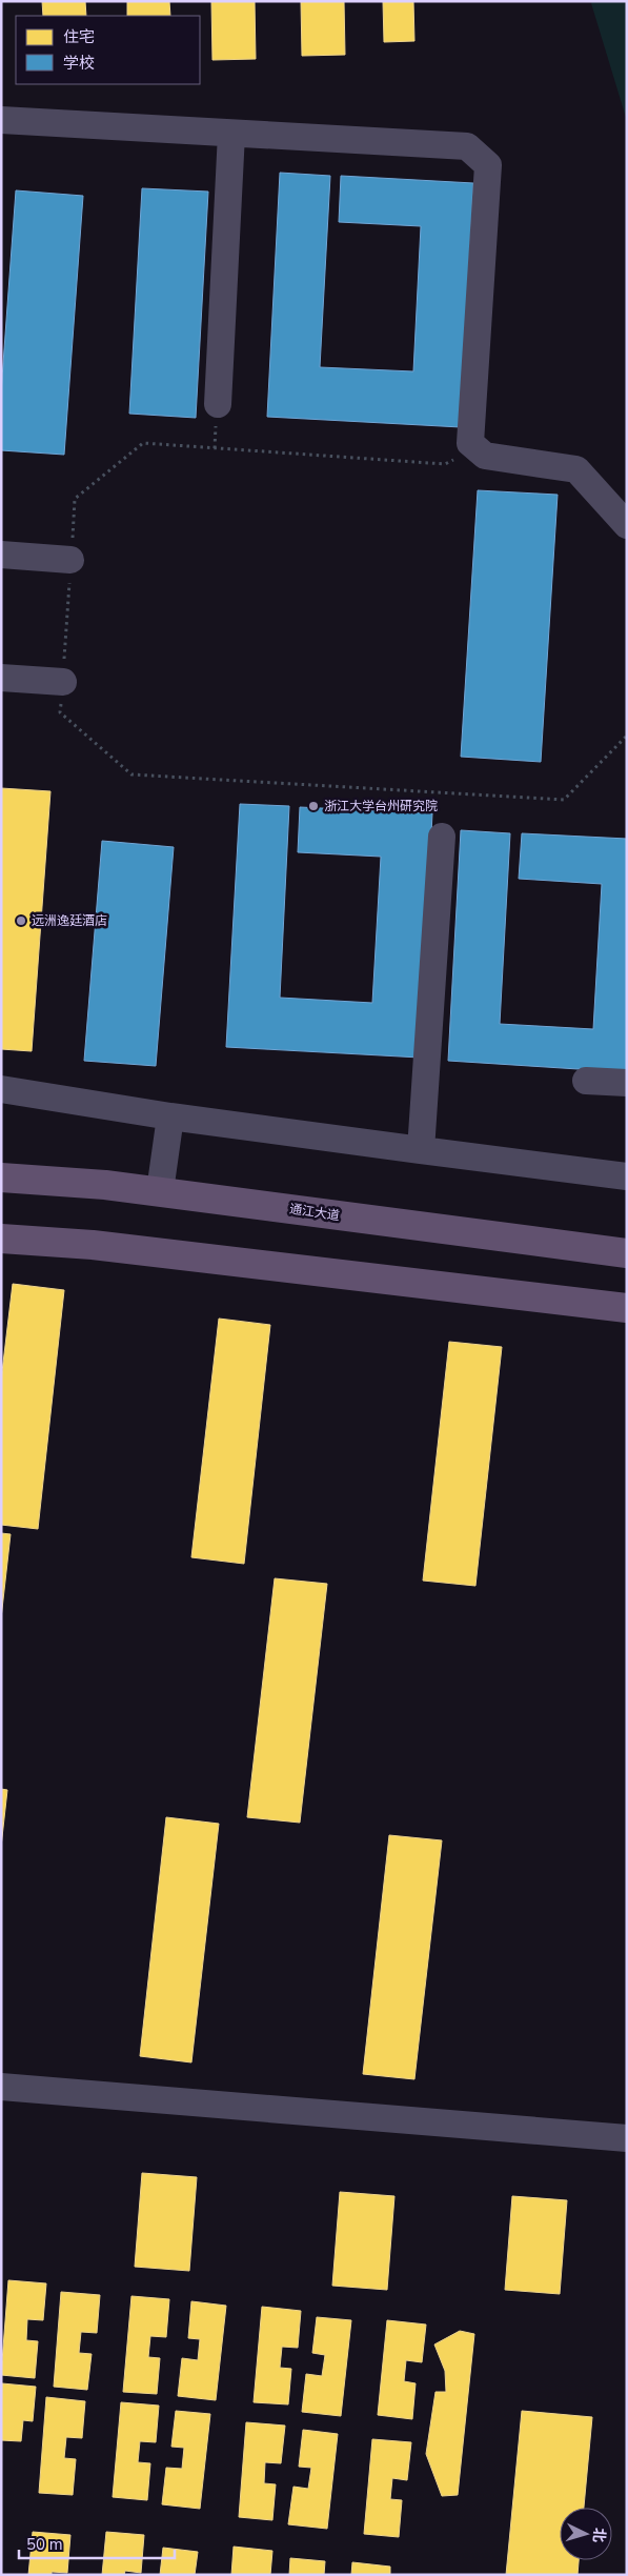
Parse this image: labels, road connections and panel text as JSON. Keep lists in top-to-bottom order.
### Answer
{
  "streets": {
    "main road": ["通江大道"]
  },
  "places": ["浙江大学台州研究院", "远洲逸廷酒店"],
  "legend": ["住宅", "学校"],
  "scale_bar": "50 m",
  "north": "right"
}
